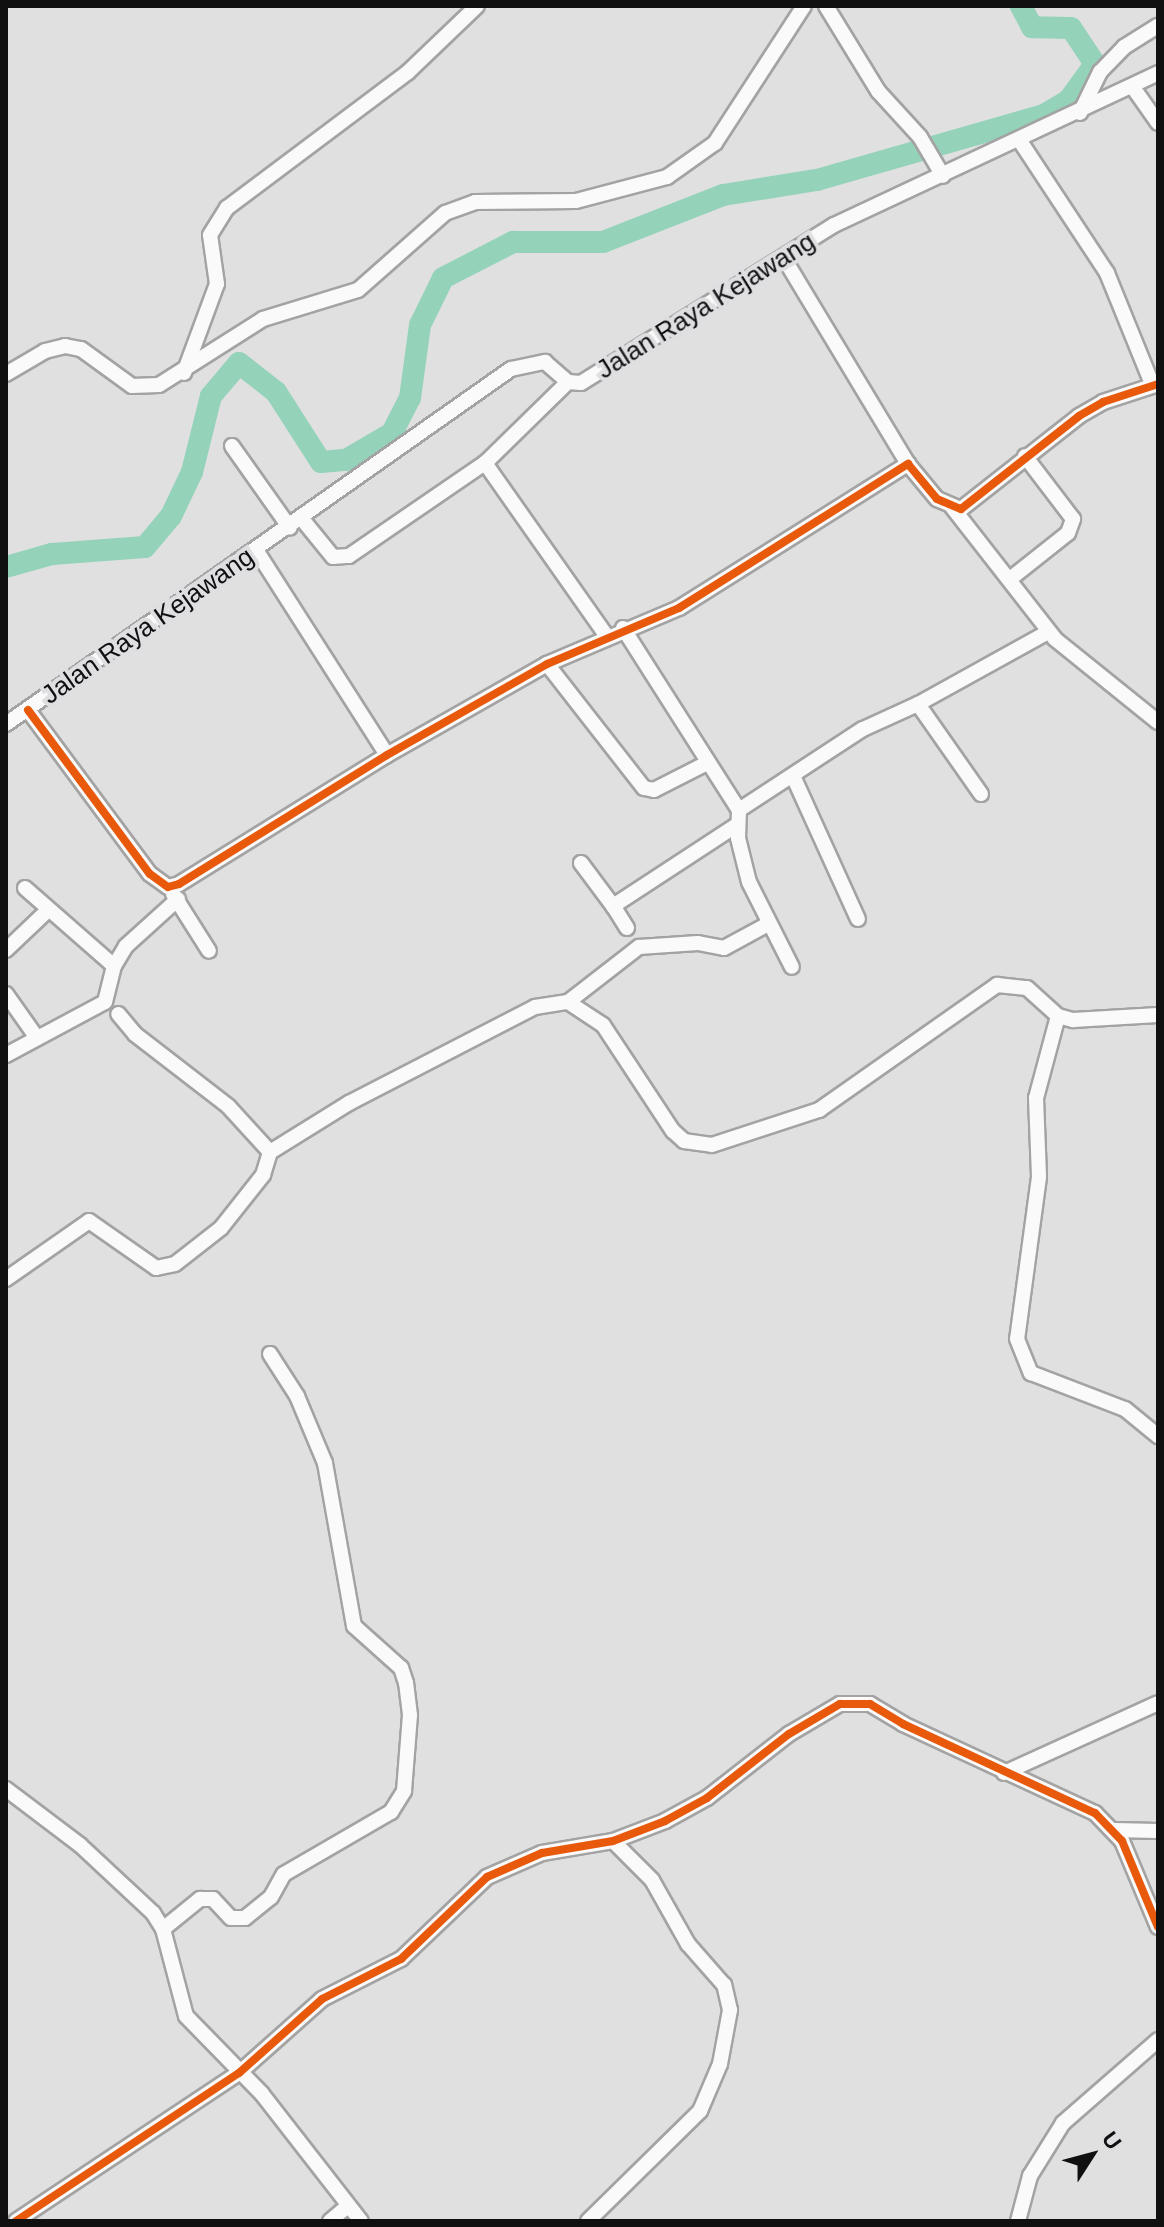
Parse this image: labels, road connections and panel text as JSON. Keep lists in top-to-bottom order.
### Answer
{
  "streets": {
    "street": ["Jalan Raya Kejawang"]
  },
  "north": "top right"
}
